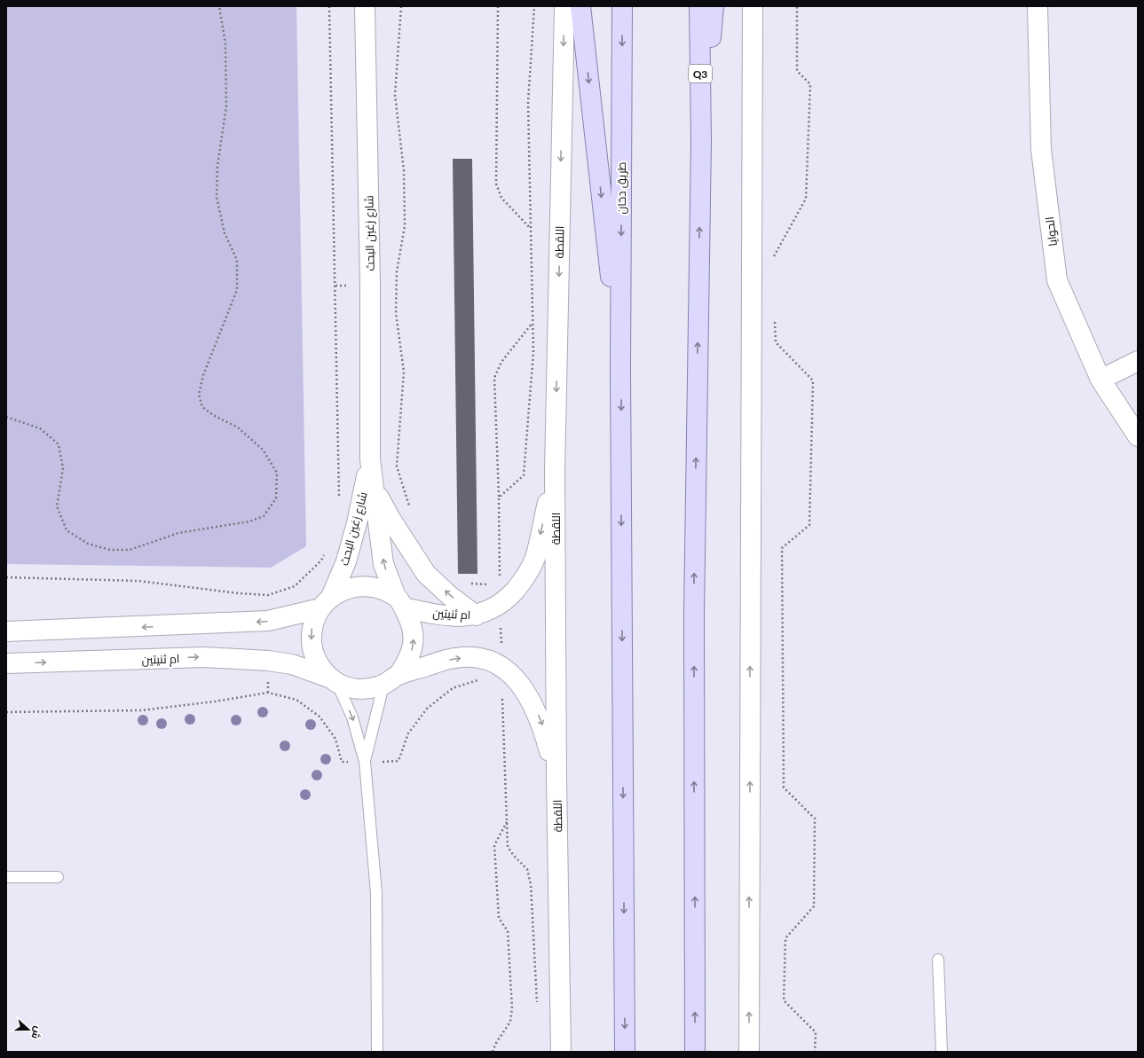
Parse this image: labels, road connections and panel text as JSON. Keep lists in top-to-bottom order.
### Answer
{
  "streets": {
    "main road": ["Q3", "طريق دخان"],
    "street": [
      "الحوايا",
      "شارع زغين البحث",
      "اللقطة",
      "ام ثنيتين"
    ]
  },
  "crossings": [
    ["شارع زغين البحث", "ام ثنيتين"],
    ["اللقطة", "ام ثنيتين"]
  ],
  "one_way": ["اللقطة"],
  "north": "right"
}
